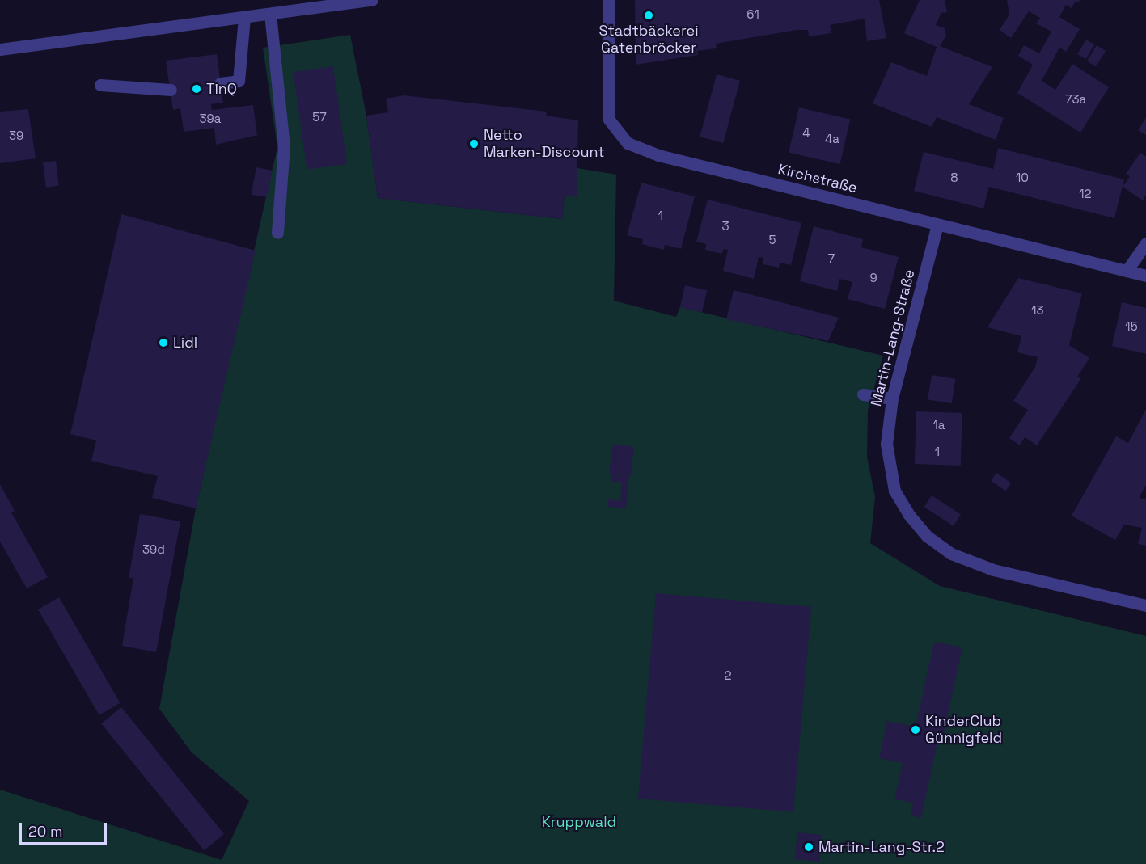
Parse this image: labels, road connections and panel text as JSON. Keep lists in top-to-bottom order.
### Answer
{
  "streets": {
    "street": ["Kirchstraße", "Martin-Lang-Straße"]
  },
  "crossings": [
    ["Kirchstraße", "Martin-Lang-Straße"]
  ],
  "parks": ["Kruppwald"],
  "places": [
    "Stadtbäckerei Gatenbröcker",
    "TinQ",
    "Netto Marken-Discount",
    "Lidl",
    "KinderClub Günnigfeld",
    "Martin-Lang-Str.2"
  ],
  "house_numbers": [
    "61",
    "73a",
    "57",
    "39a",
    "4",
    "39",
    "4a",
    "8",
    "10",
    "12",
    "1",
    "3",
    "5",
    "7",
    "9",
    "13",
    "15",
    "1a",
    "1",
    "39d",
    "2"
  ],
  "scale_bar": "20 m"
}
